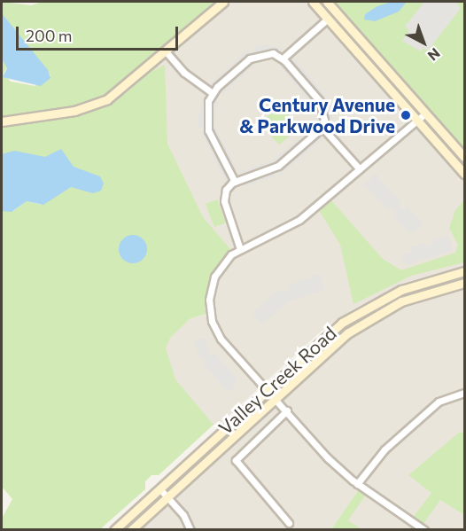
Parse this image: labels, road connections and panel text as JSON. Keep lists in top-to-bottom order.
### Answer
{
  "streets": {
    "main road": ["Valley Creek Road"]
  },
  "places": ["Century Avenue & Parkwood Drive"],
  "scale_bar": "200 m",
  "north": "bottom right"
}
